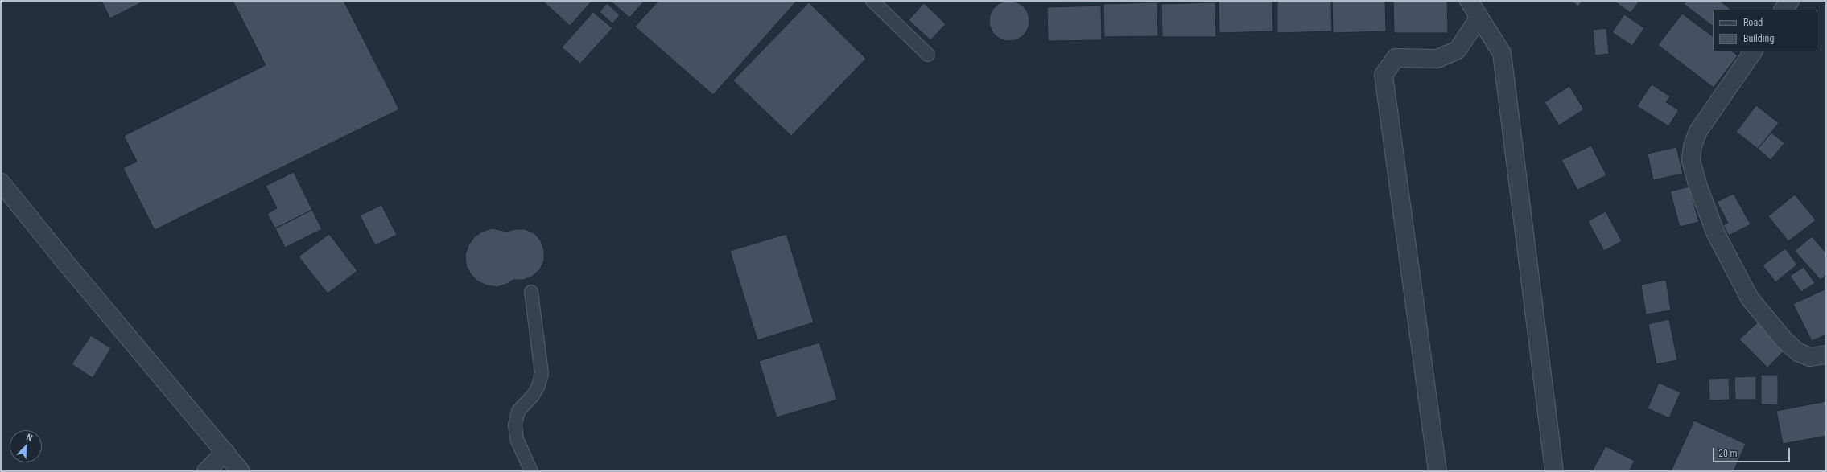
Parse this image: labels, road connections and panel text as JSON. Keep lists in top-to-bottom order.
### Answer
{
  "legend": ["Road", "Building"],
  "scale_bar": "20 m",
  "north": "top right"
}
